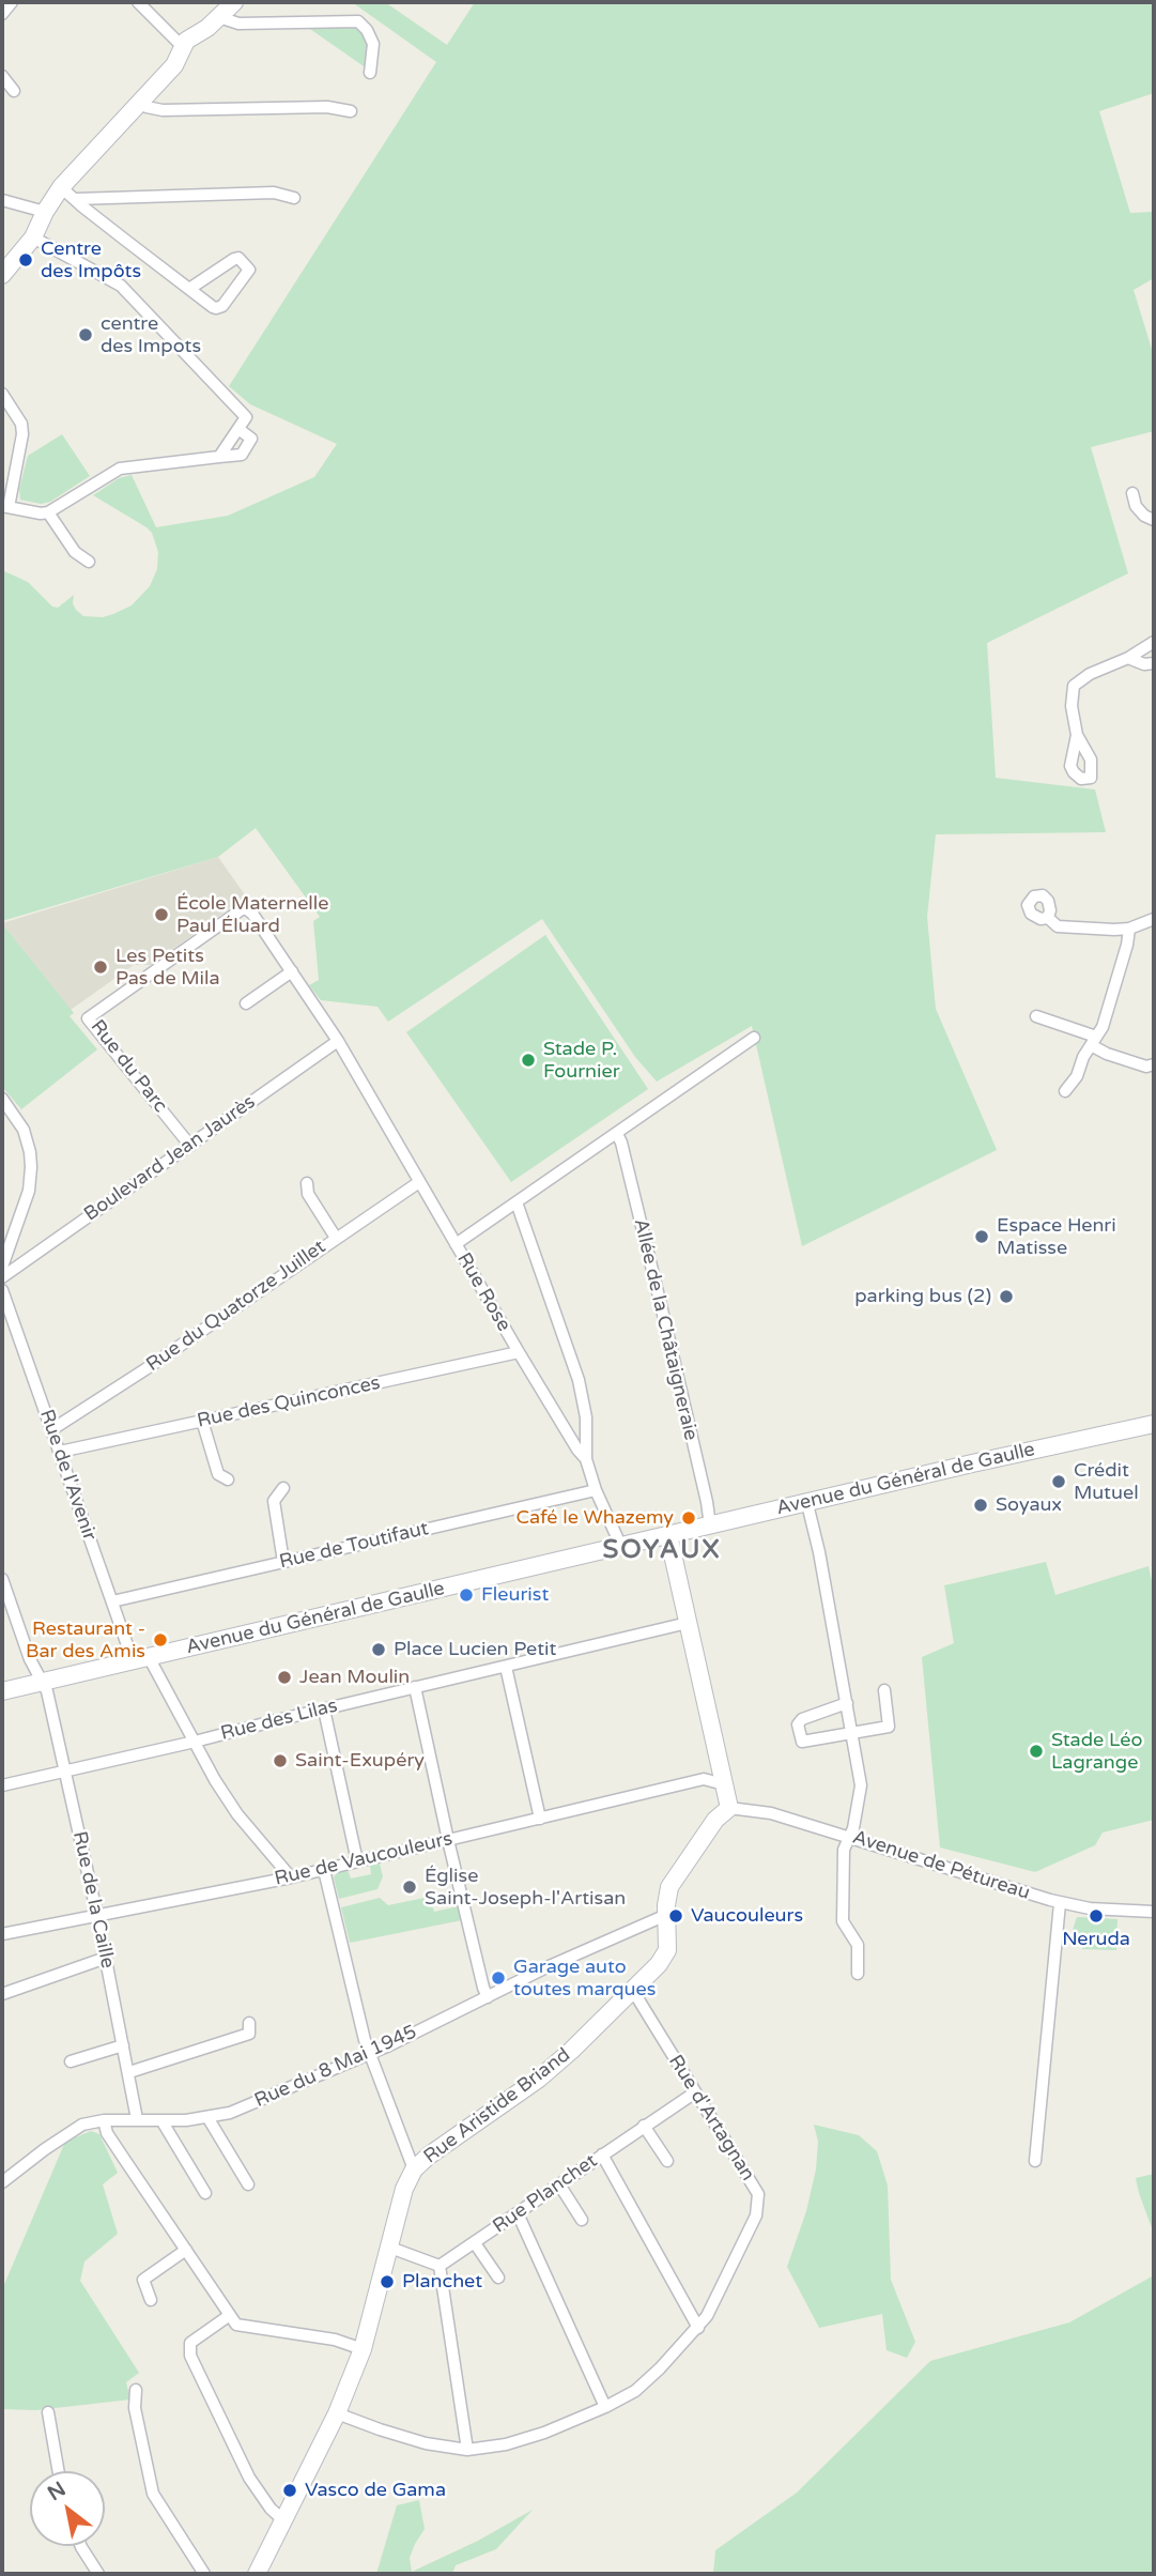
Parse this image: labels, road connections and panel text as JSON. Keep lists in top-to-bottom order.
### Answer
{
  "streets": {
    "street": [
      "Rue du Parc",
      "Boulevard Jean Jaurès",
      "Rue Rose",
      "Rue du Quatorze Juillet",
      "Allée de la Châtaigneraie",
      "Rue des Quinconces",
      "Rue de l'Avenir",
      "Avenue du Général de Gaulle",
      "Rue de Toutifaut",
      "Rue des Lilas",
      "Rue de Vaucouleurs",
      "Avenue de Pétureau",
      "Rue de la Caille",
      "Rue du 8 Mai 1945",
      "Rue Aristide Briand",
      "Rue d'Artagnan",
      "Rue Planchet"
    ]
  },
  "crossings": [
    ["Rue du Parc", "Boulevard Jean Jaurès"],
    ["Rue du Parc", "Rue Rose"],
    ["Boulevard Jean Jaurès", "Rue Rose"],
    ["Rue Rose", "Rue du Quatorze Juillet"],
    ["Rue Rose", "Rue des Quinconces"],
    ["Rue Rose", "Avenue du Général de Gaulle"],
    ["Rue Rose", "Rue de Toutifaut"],
    ["Rue du Quatorze Juillet", "Rue de l'Avenir"],
    ["Allée de la Châtaigneraie", "Avenue du Général de Gaulle"],
    ["Rue des Quinconces", "Rue de l'Avenir"],
    ["Rue de l'Avenir", "Avenue du Général de Gaulle"],
    ["Rue de l'Avenir", "Rue de Toutifaut"],
    ["Rue de l'Avenir", "Rue des Lilas"],
    ["Rue de l'Avenir", "Rue de Vaucouleurs"],
    ["Avenue du Général de Gaulle", "Rue de la Caille"],
    ["Rue des Lilas", "Rue de la Caille"],
    ["Rue de Vaucouleurs", "Rue de la Caille"],
    ["Avenue de Pétureau", "Rue Aristide Briand"],
    ["Rue de la Caille", "Rue du 8 Mai 1945"],
    ["Rue du 8 Mai 1945", "Rue Aristide Briand"],
    ["Rue Aristide Briand", "Rue d'Artagnan"],
    ["Rue d'Artagnan", "Rue Planchet"]
  ],
  "districts": ["SOYAUX"],
  "places": [
    "Centre des Impôts",
    "centre des Impots",
    "École Maternelle Paul Éluard",
    "Les Petits Pas de Mila",
    "Stade P. Fournier",
    "Espace Henri Matisse",
    "parking bus (2)",
    "Crédit Mutuel",
    "Soyaux",
    "Café le Whazemy",
    "Fleurist",
    "Restaurant - Bar des Amis",
    "Place Lucien Petit",
    "Jean Moulin",
    "Stade Léo Lagrange",
    "Saint-Exupéry",
    "Église Saint-Joseph-l'Artisan",
    "Vaucouleurs",
    "Neruda",
    "Garage auto toutes marques",
    "Planchet",
    "Vasco de Gama"
  ],
  "north": "top left"
}
